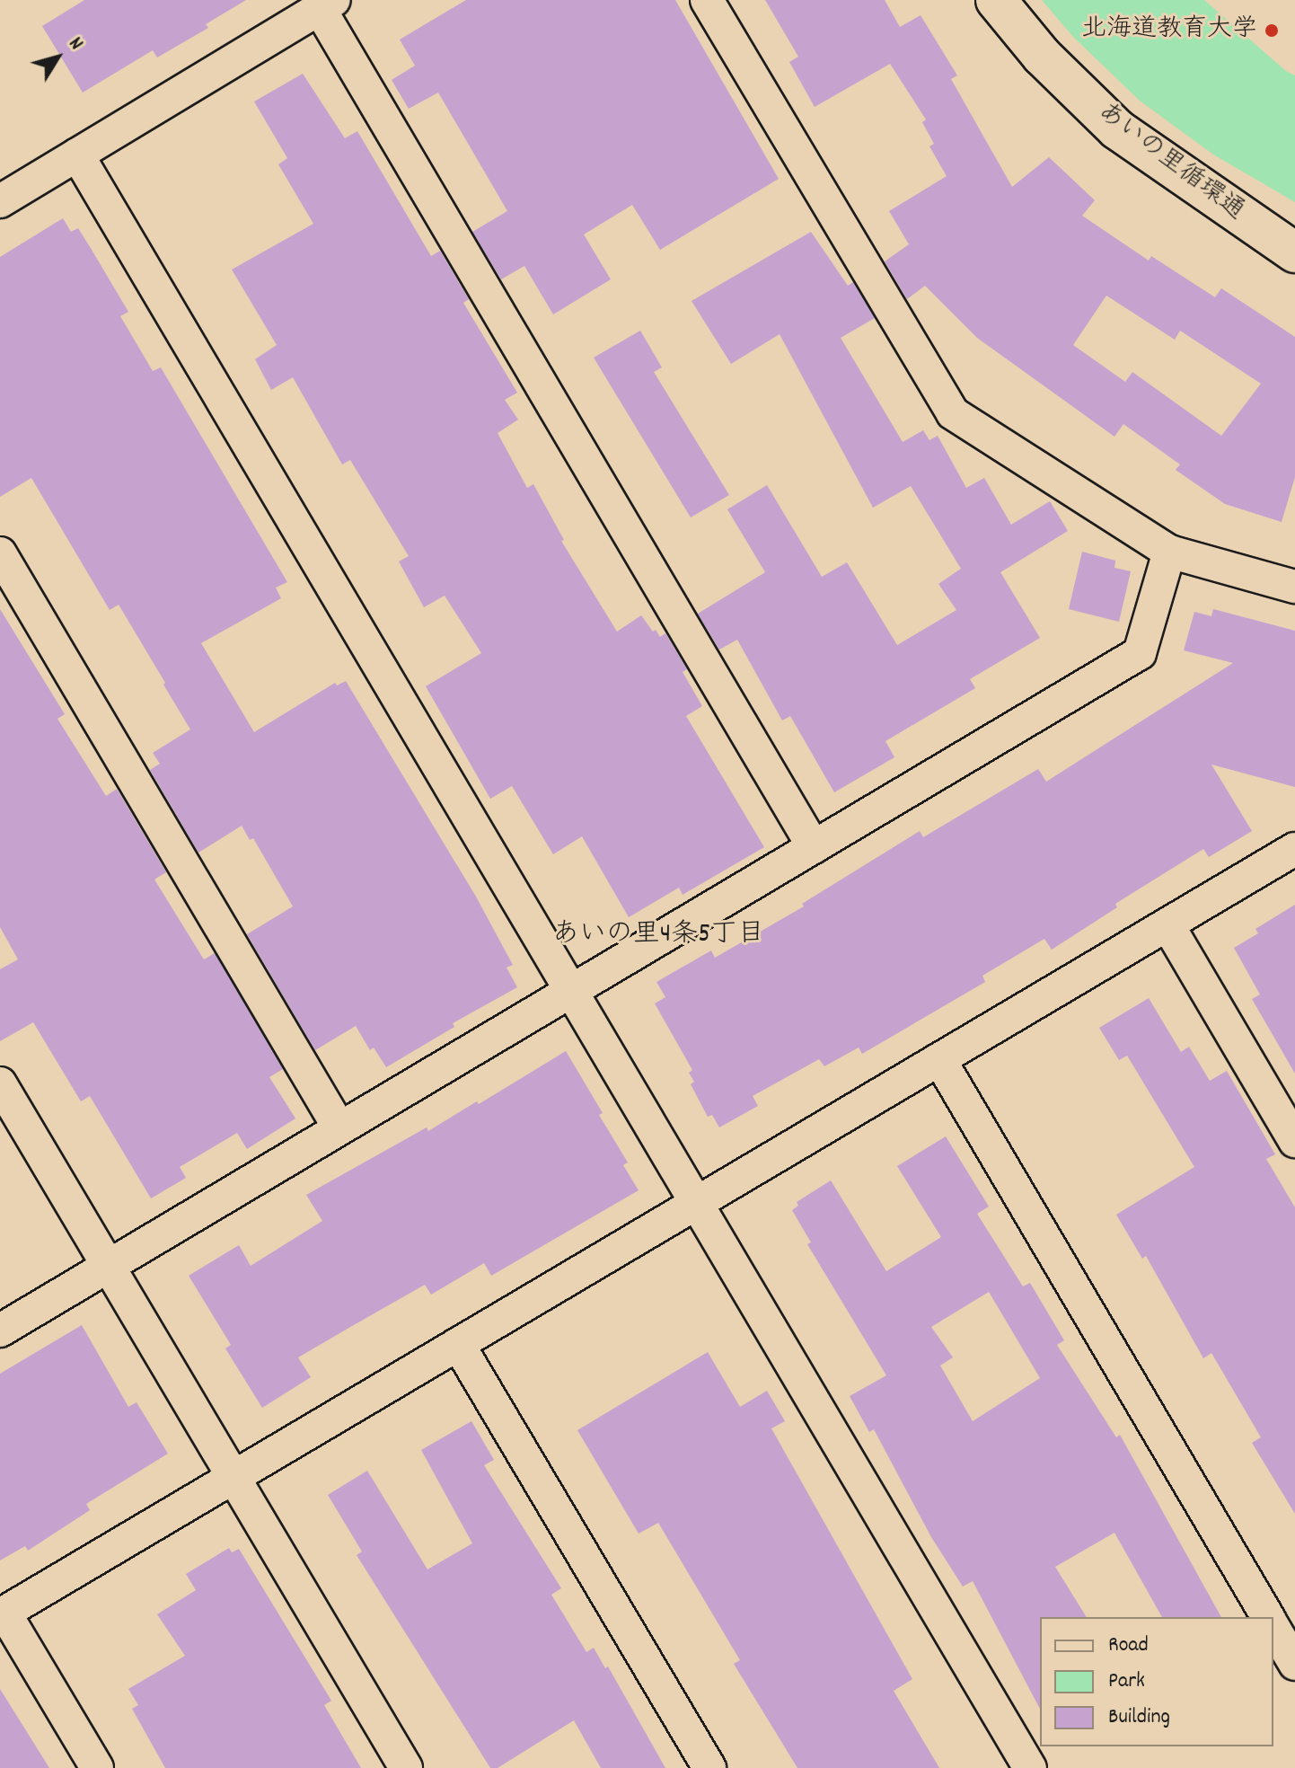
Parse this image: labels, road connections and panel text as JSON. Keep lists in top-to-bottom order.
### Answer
{
  "streets": {
    "street": ["あいの里循環通"]
  },
  "districts": ["あいの里4条5丁目"],
  "places": ["北海道教育大学"],
  "legend": ["Road", "Park", "Building"],
  "north": "top right"
}
